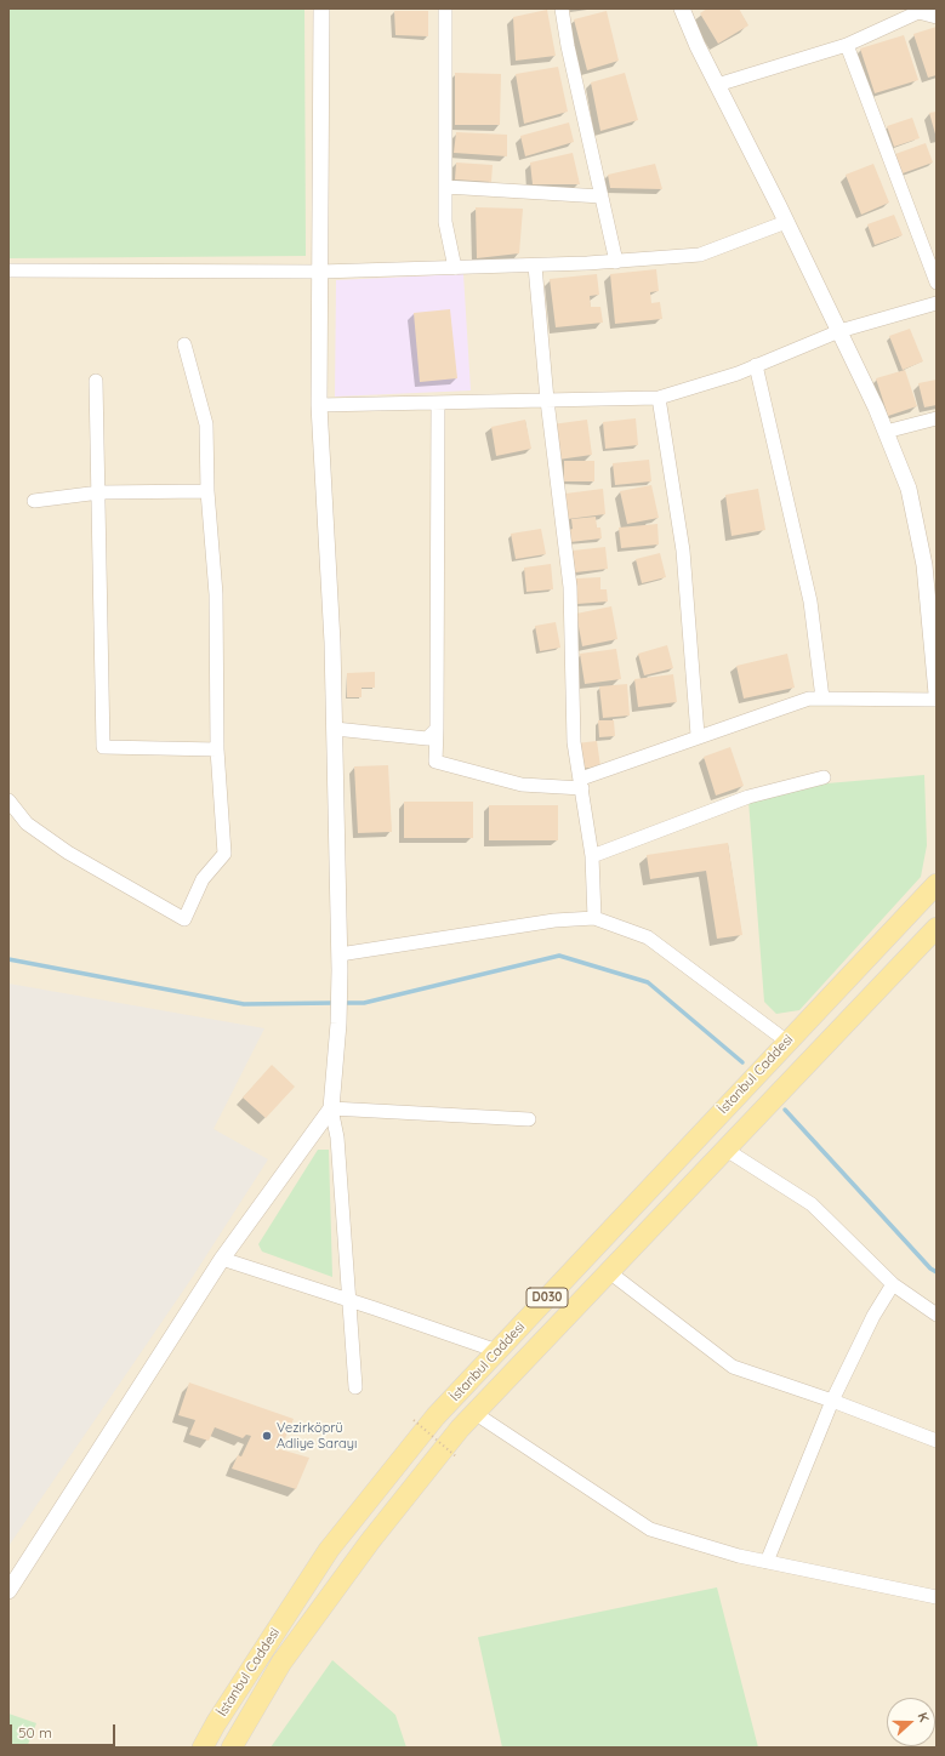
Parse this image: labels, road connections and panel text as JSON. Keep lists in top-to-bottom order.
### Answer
{
  "streets": {
    "main road": ["İstanbul Caddesi", "D030"]
  },
  "places": ["Vezirköprü Adliye Sarayı"],
  "scale_bar": "50 m",
  "north": "right"
}
